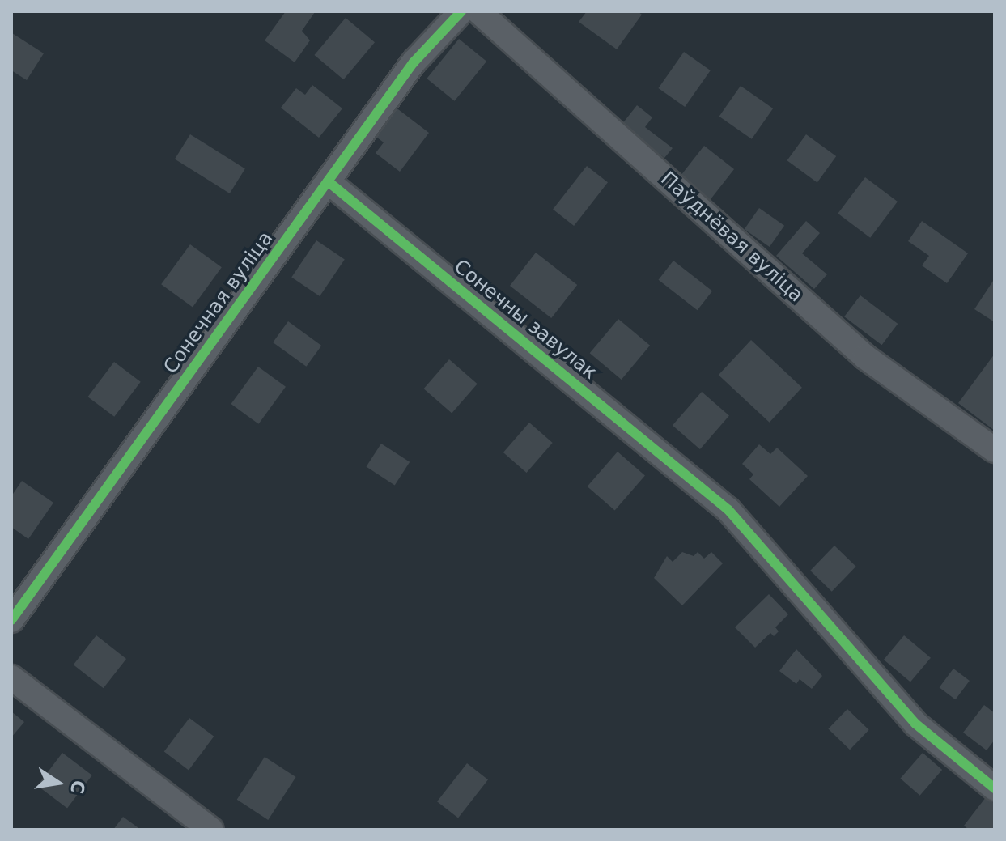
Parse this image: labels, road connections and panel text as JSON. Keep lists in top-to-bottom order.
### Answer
{
  "streets": {
    "street": ["Паўднёвая вуліца", "Сонечная вуліца", "Сонечны завулак"]
  },
  "crossings": [
    ["Сонечная вуліца", "Сонечны завулак"]
  ],
  "north": "right"
}
